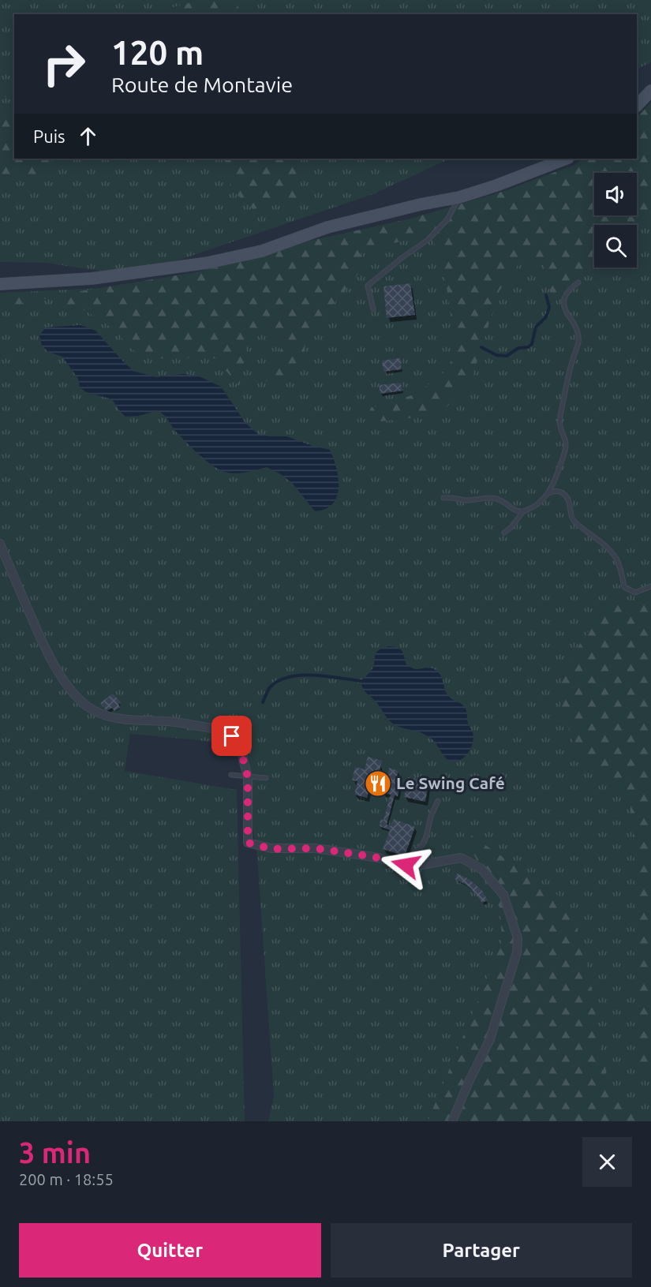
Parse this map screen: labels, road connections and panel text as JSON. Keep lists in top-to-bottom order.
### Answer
{
  "places": {
    "restaurant": ["Le Swing Café"]
  },
  "page": {
    "turn": ["120 m", "Route de Montavie"],
    "then": "Puis",
    "heading": ["3 min", "200 m · 18:55"],
    "buttons": ["Quitter", "Partager"]
  }
}
